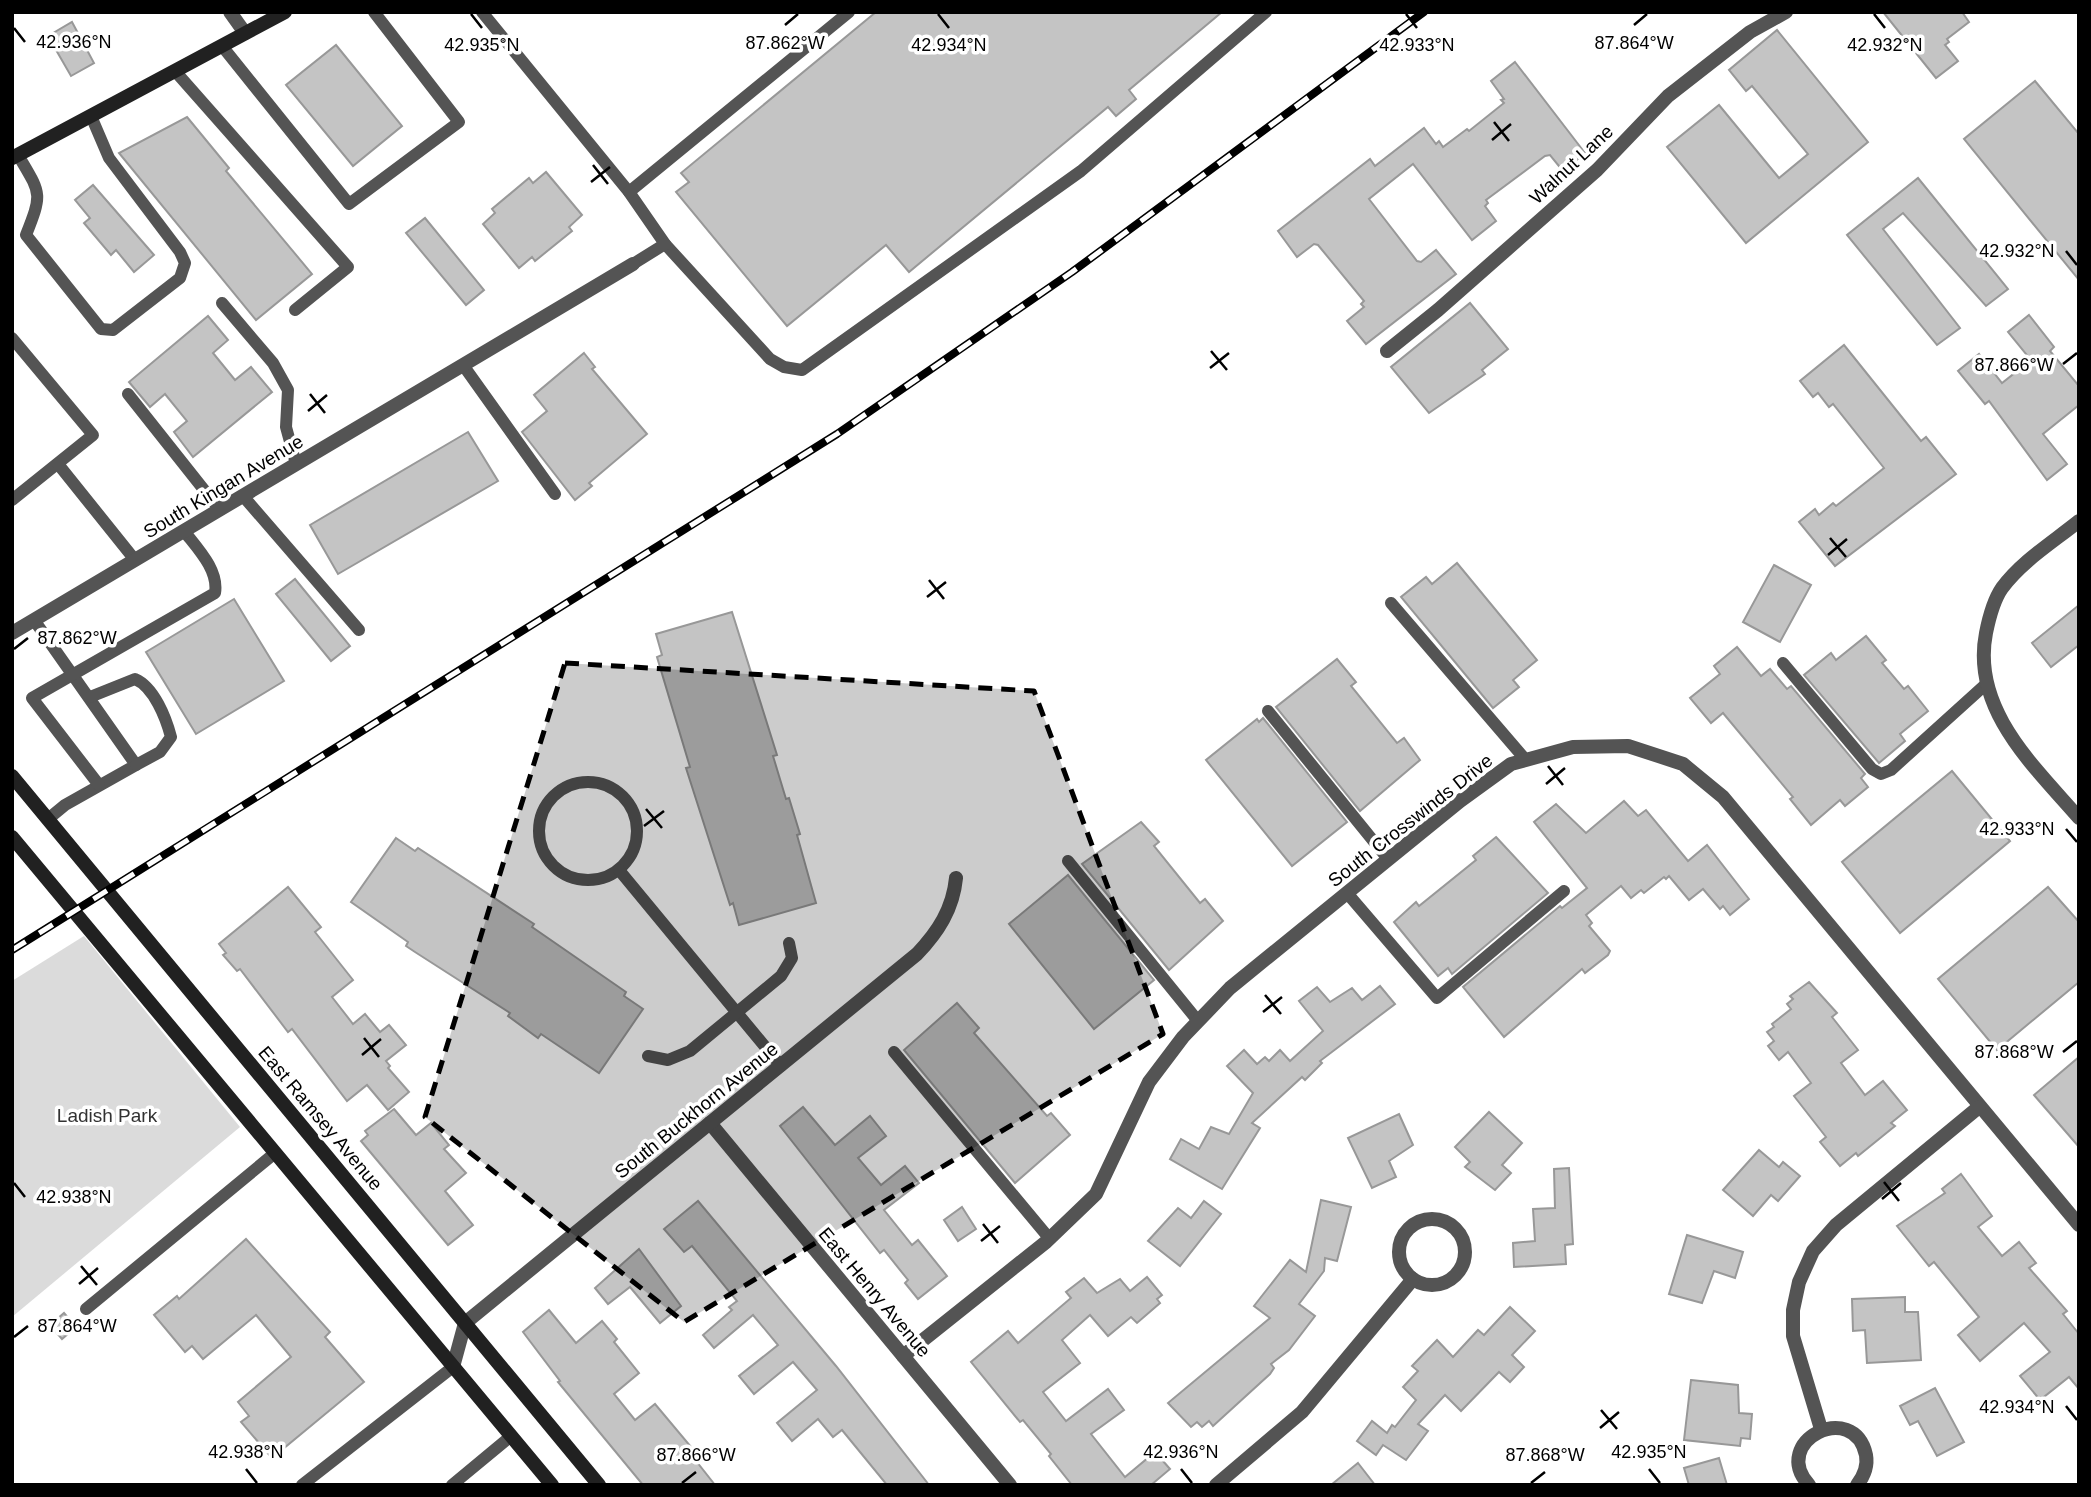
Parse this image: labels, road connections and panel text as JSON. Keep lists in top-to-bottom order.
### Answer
{
  "streets": {
    "street": [
      "Walnut Lane",
      "South Kingan Avenue",
      "South Crosswinds Drive",
      "South Buckhorn Avenue",
      "East Ramsey Avenue",
      "East Henry Avenue"
    ]
  },
  "crossings": [
    ["South Crosswinds Drive", "East Henry Avenue"],
    ["South Buckhorn Avenue", "East Ramsey Avenue"],
    ["South Buckhorn Avenue", "East Henry Avenue"]
  ],
  "parks": ["Ladish Park"],
  "coordinates": [
    "42.936°N",
    "87.862°W",
    "87.864°W",
    "42.932°N",
    "42.935°N",
    "42.934°N",
    "42.933°N",
    "87.866°W",
    "87.868°W",
    "42.938°N"
  ]
}
